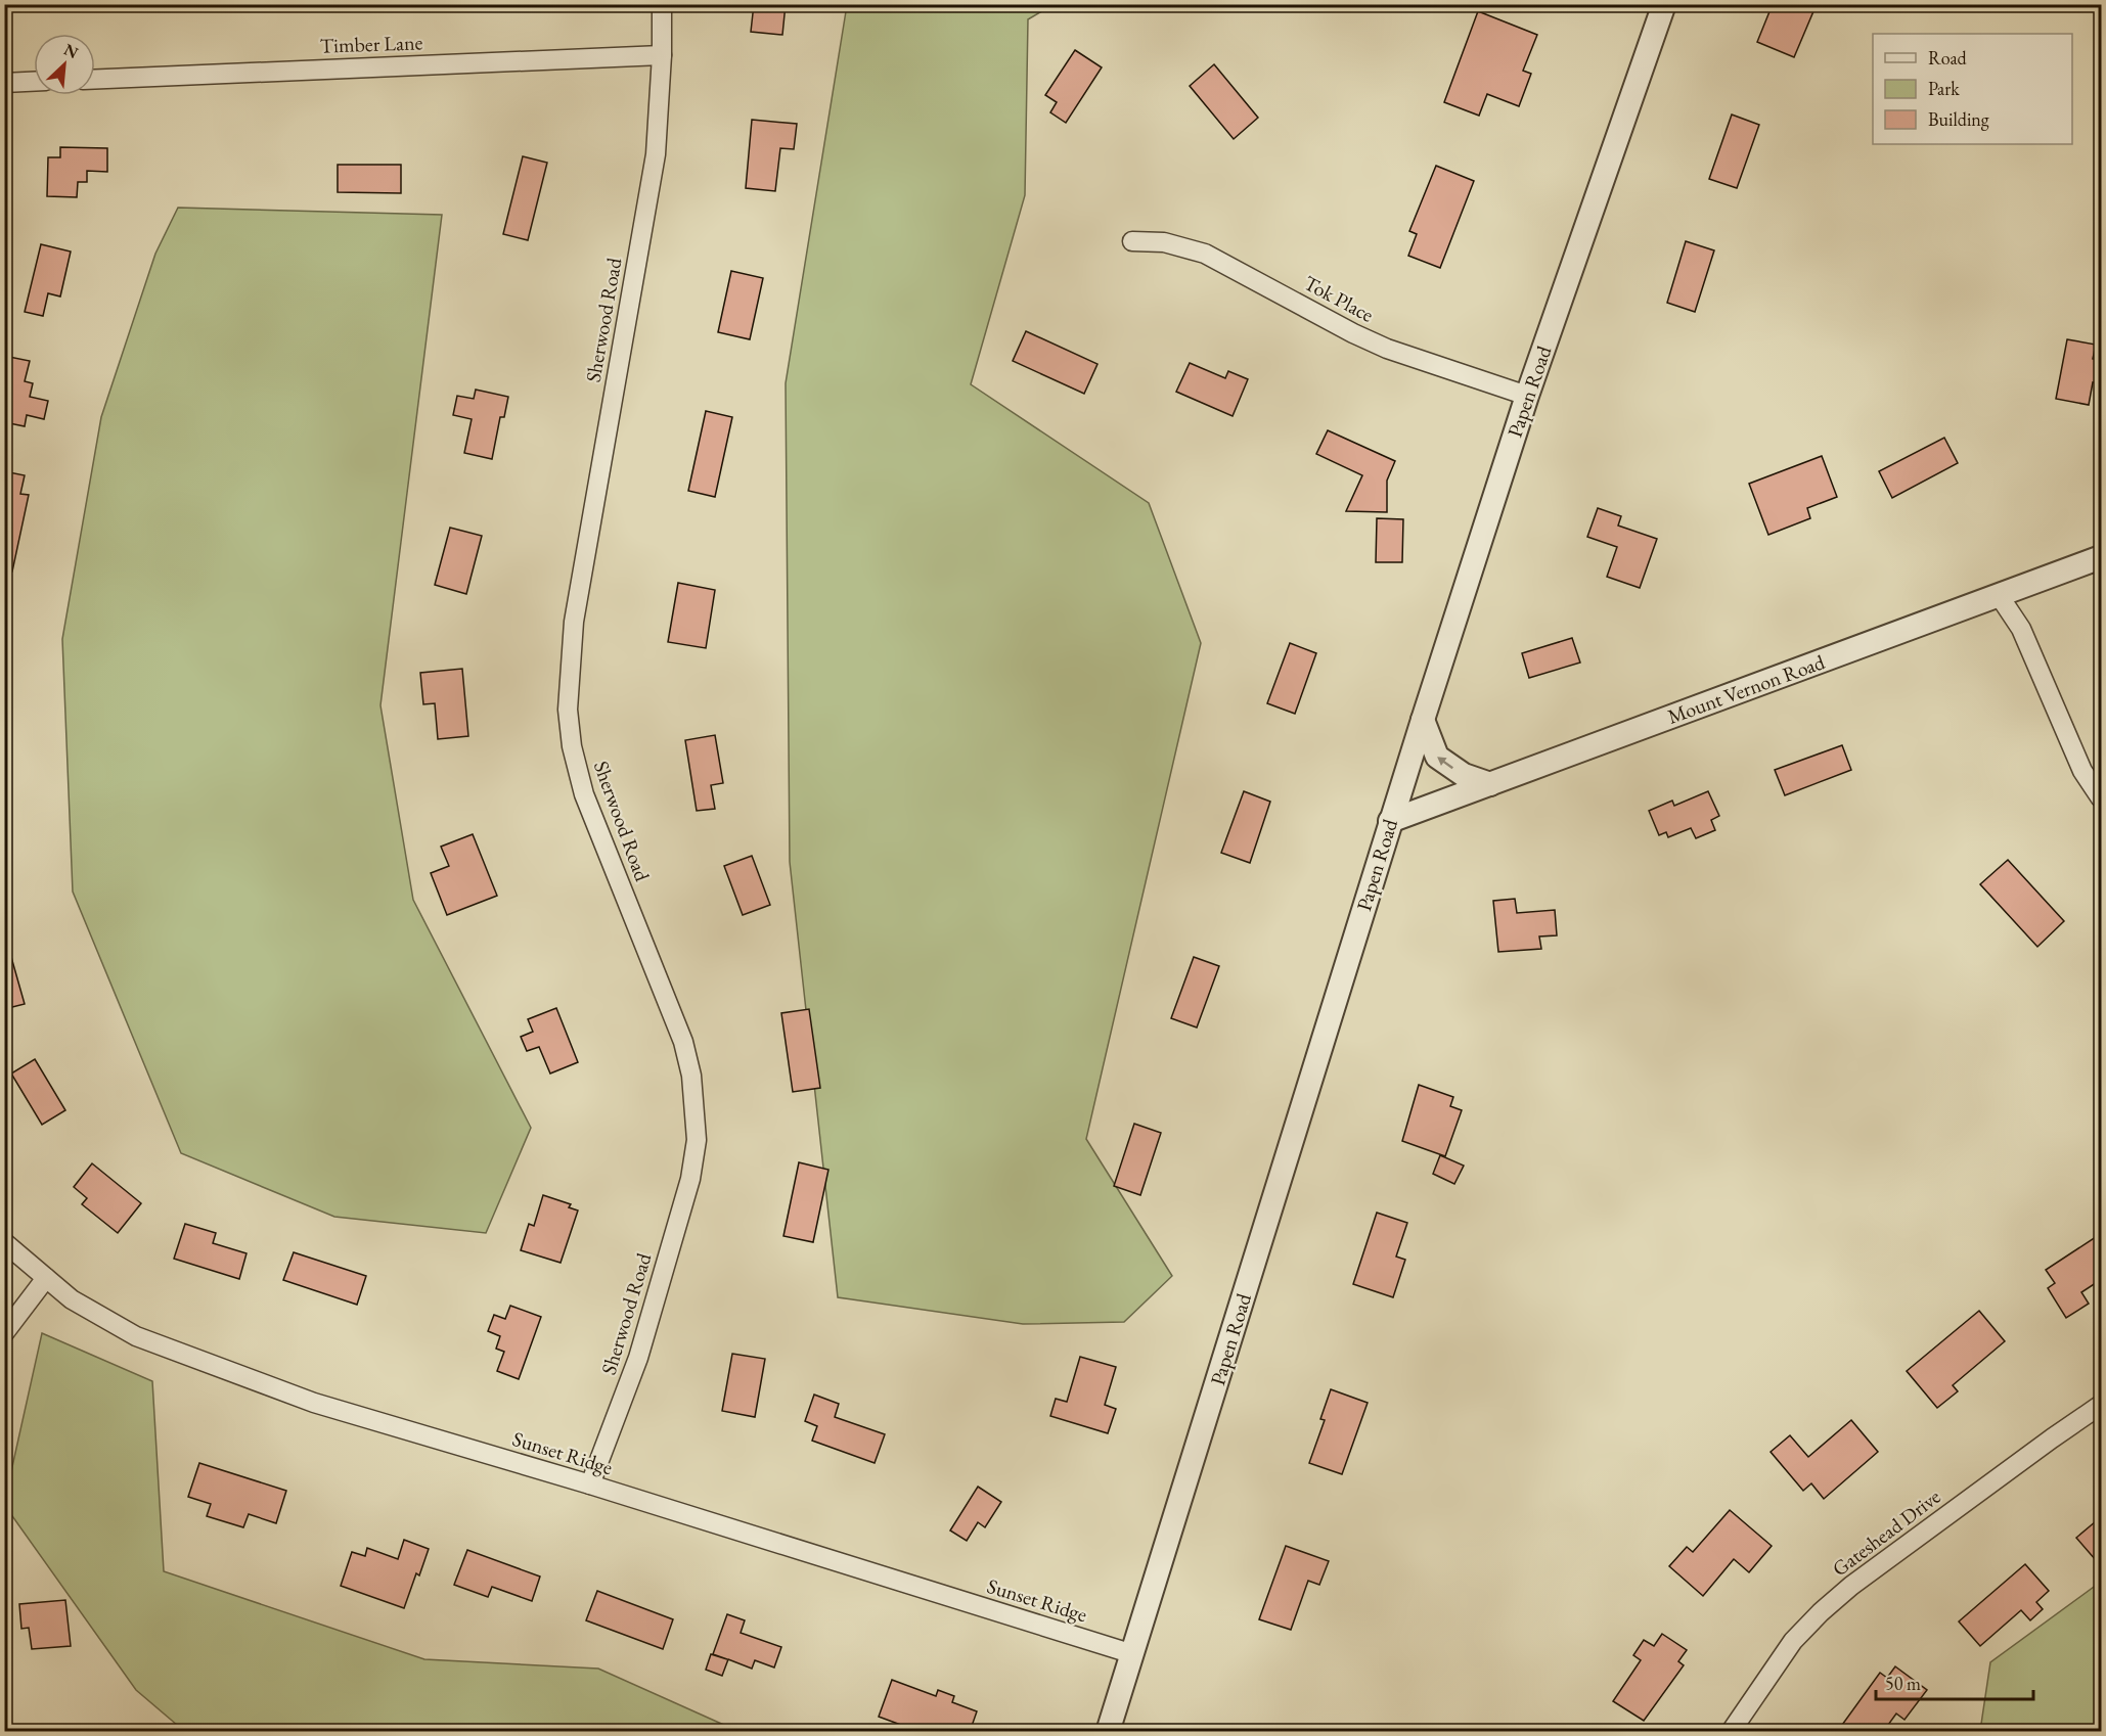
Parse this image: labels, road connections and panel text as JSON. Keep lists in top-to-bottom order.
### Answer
{
  "streets": {
    "street": [
      "Timber Lane",
      "Tok Place",
      "Sherwood Road",
      "Papen Road",
      "Mount Vernon Road",
      "Sunset Ridge",
      "Gateshead Drive"
    ]
  },
  "crossings": [
    ["Timber Lane", "Sherwood Road"],
    ["Tok Place", "Papen Road"],
    ["Sherwood Road", "Sunset Ridge"],
    ["Papen Road", "Mount Vernon Road"],
    ["Papen Road", "Sunset Ridge"]
  ],
  "legend": ["Road", "Park", "Building"],
  "scale_bar": "50 m",
  "north": "top right"
}
